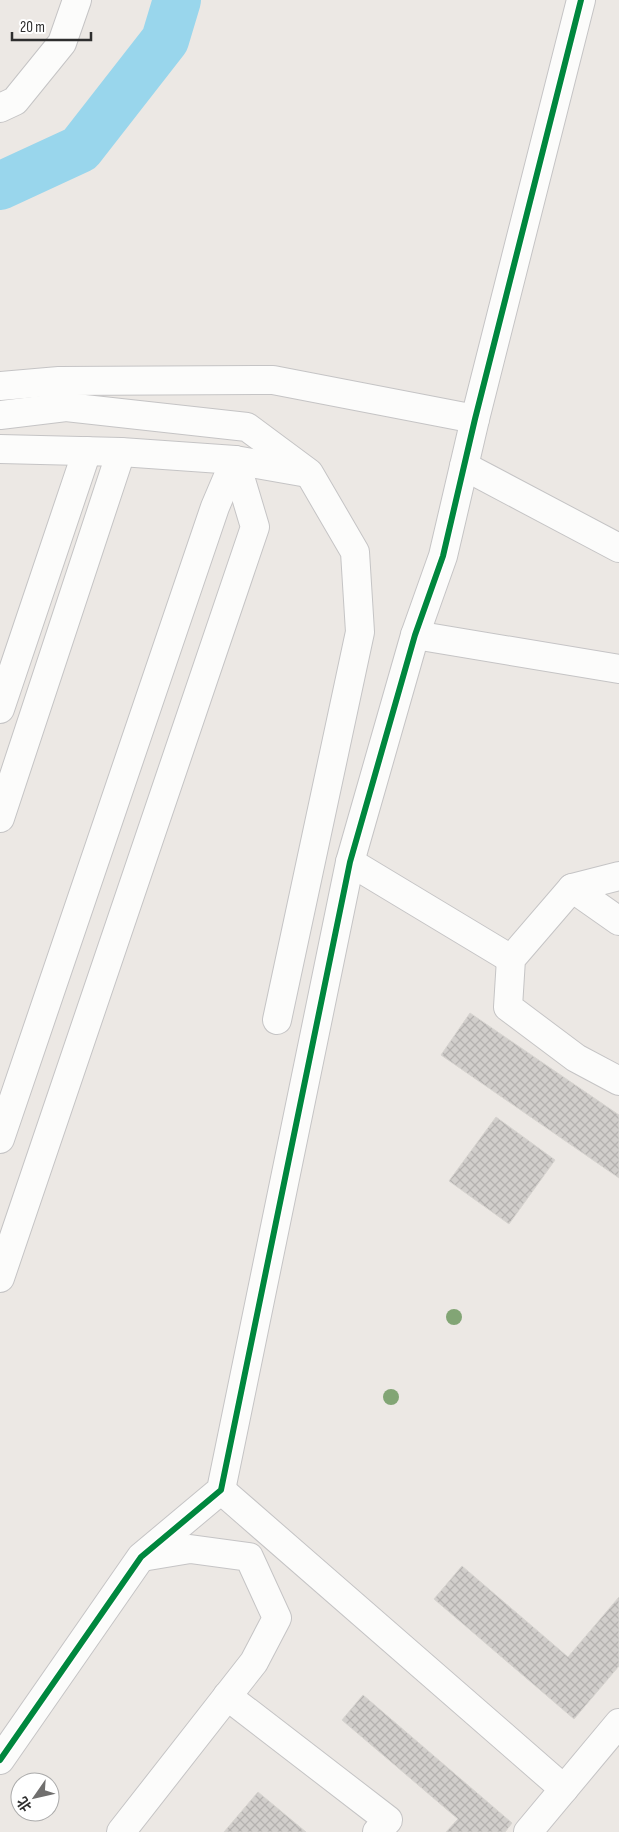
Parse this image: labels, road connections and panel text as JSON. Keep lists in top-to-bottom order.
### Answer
{
  "scale_bar": "20 m",
  "north": "bottom left"
}
